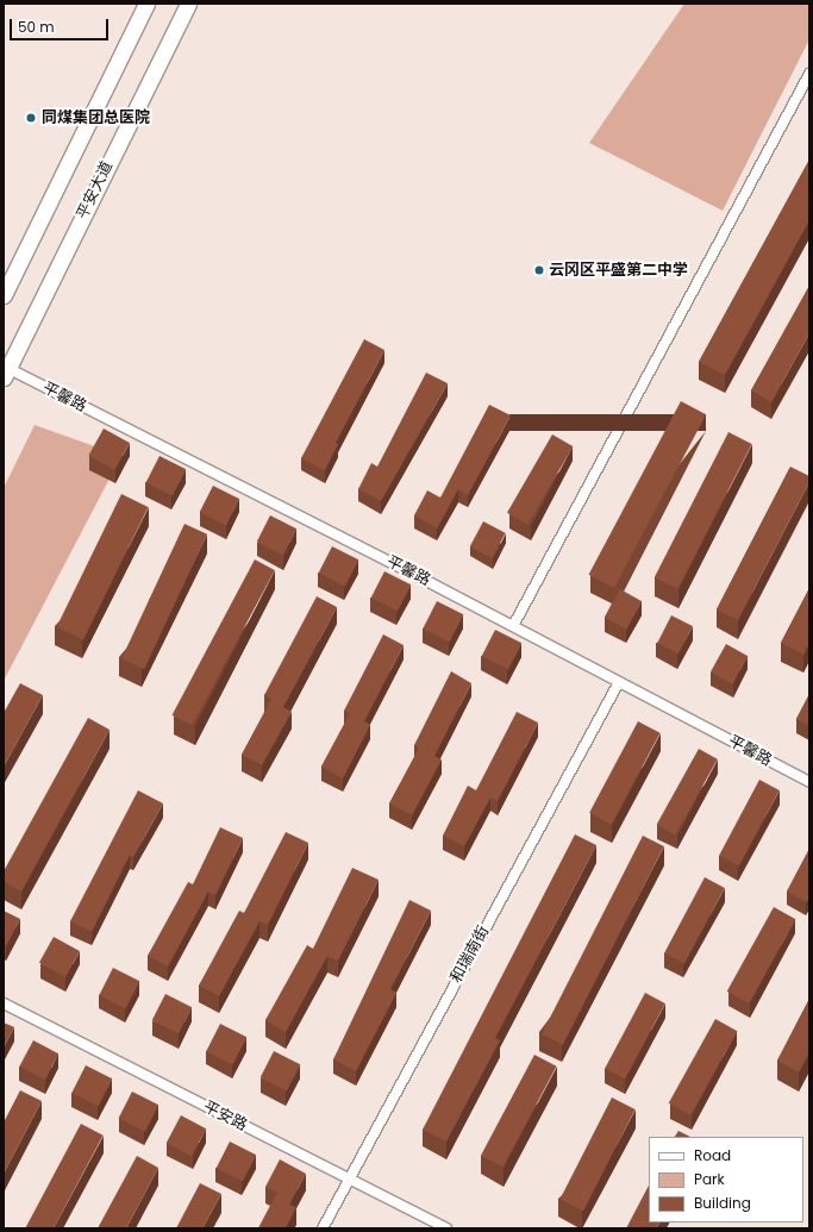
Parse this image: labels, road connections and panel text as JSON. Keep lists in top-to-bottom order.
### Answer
{
  "streets": {
    "main road": ["平安大道"],
    "street": ["平馨路", "和瑞南街", "平安路"]
  },
  "crossings": [
    ["平安大道", "平馨路"],
    ["平馨路", "和瑞南街"],
    ["和瑞南街", "平安路"]
  ],
  "places": ["同煤集团总医院", "云冈区平盛第二中学"],
  "legend": ["Road", "Park", "Building"],
  "scale_bar": "50 m"
}
